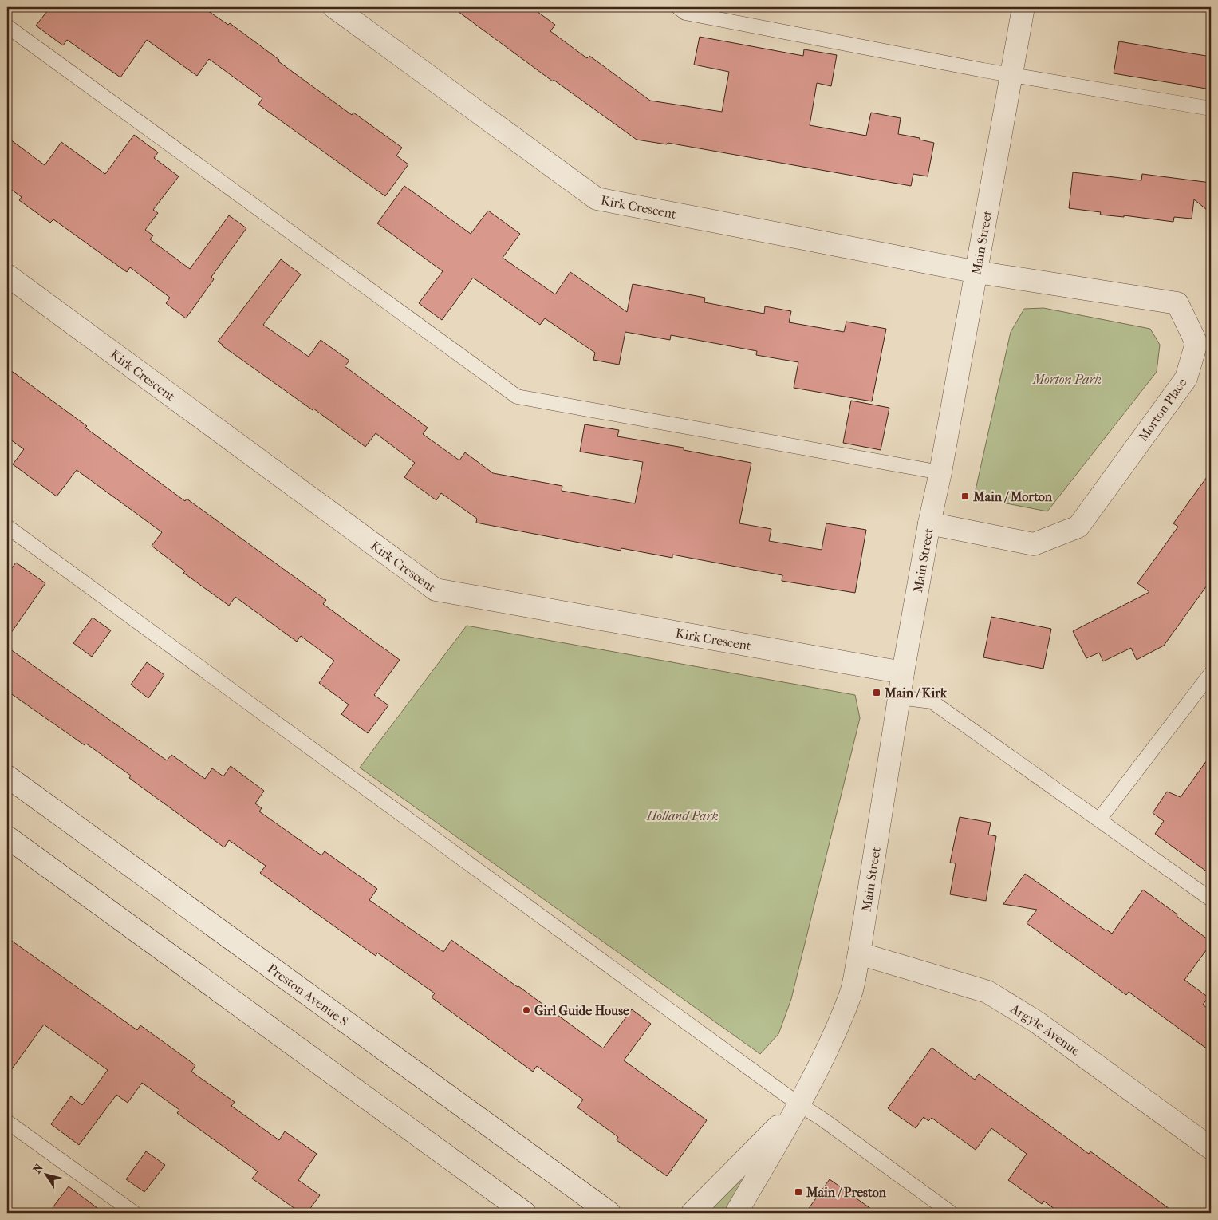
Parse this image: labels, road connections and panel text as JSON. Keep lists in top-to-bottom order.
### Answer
{
  "streets": {
    "street": [
      "Kirk Crescent",
      "Main Street",
      "Morton Place",
      "Preston Avenue S",
      "Argyle Avenue"
    ]
  },
  "crossings": [
    ["Kirk Crescent", "Main Street"],
    ["Kirk Crescent", "Morton Place"],
    ["Main Street", "Morton Place"],
    ["Main Street", "Argyle Avenue"]
  ],
  "parks": ["Morton Park", "Holland Park"],
  "places": {
    "transit": ["Main / Morton", "Main / Kirk", "Main / Preston"],
    "other": ["Girl Guide House"]
  },
  "north": "top left"
}
